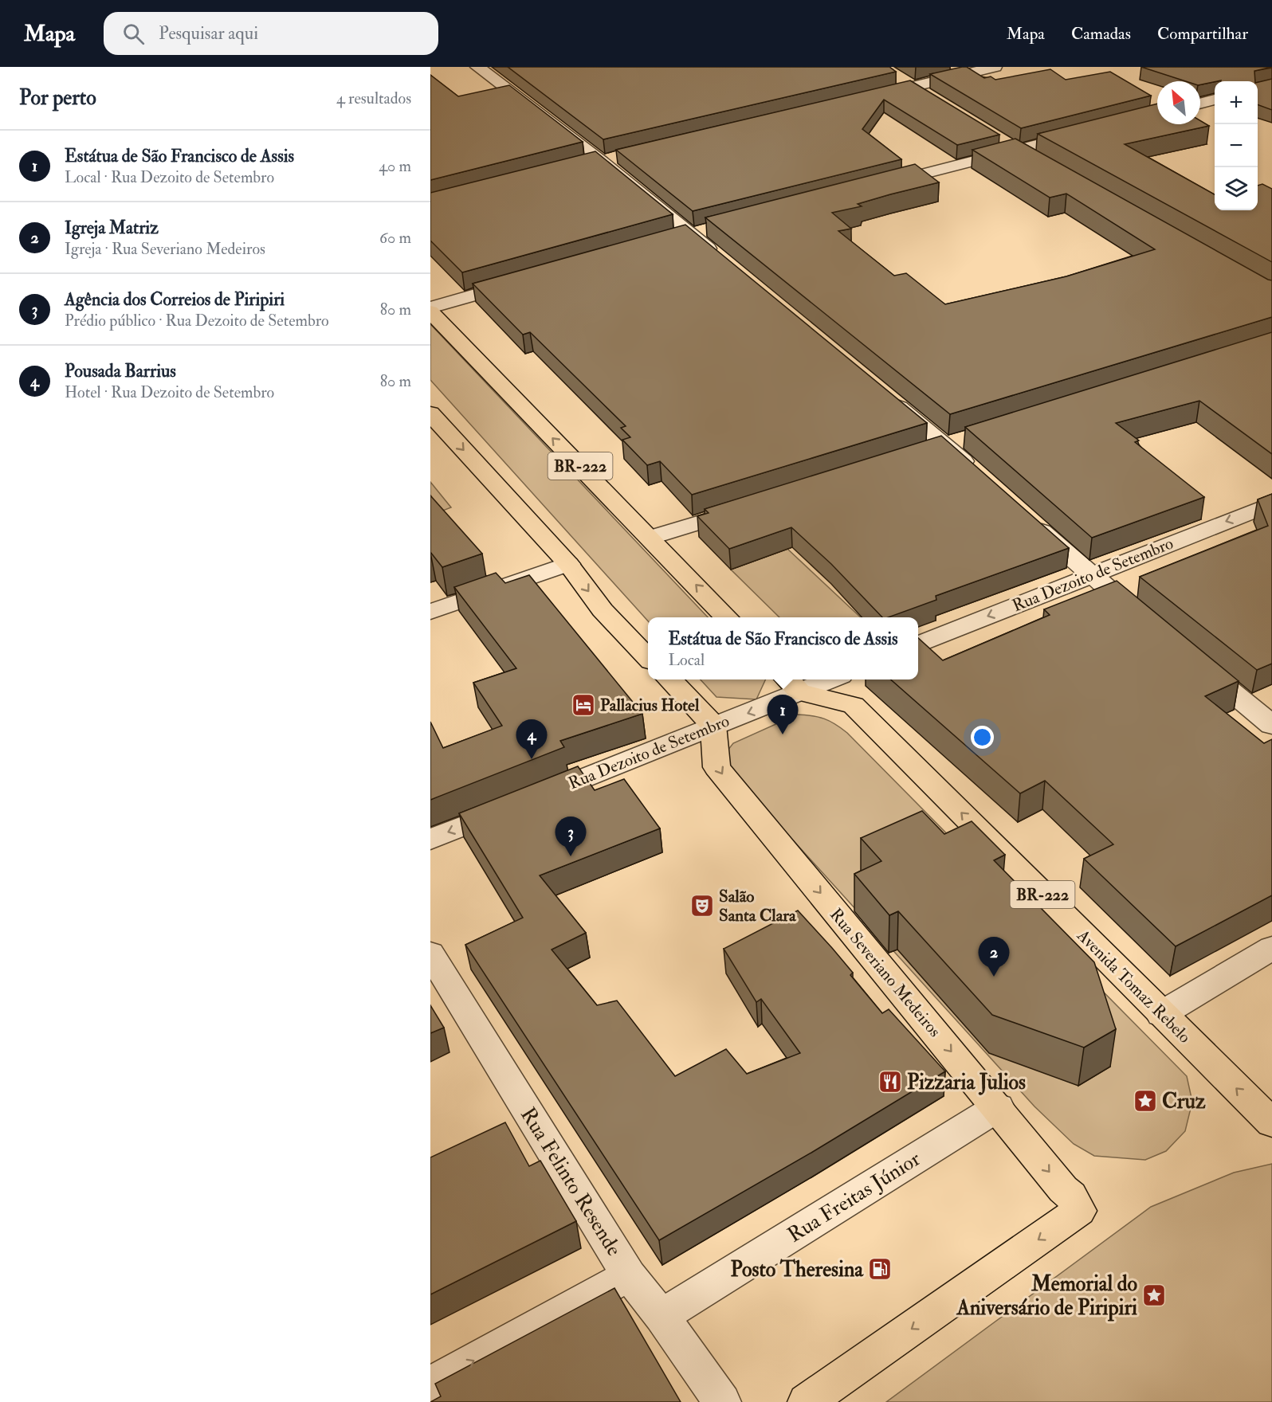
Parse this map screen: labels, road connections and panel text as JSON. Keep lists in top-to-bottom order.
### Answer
{
  "streets": {
    "main road": ["BR-222", "Rua Severiano Medeiros", "Avenida Tomaz Rebelo"],
    "street": ["Rua Dezoito de Setembro", "Rua Felinto Resende", "Rua Freitas Júnior"]
  },
  "crossings": [
    ["Rua Dezoito de Setembro", "Rua Severiano Medeiros"],
    ["Rua Dezoito de Setembro", "Avenida Tomaz Rebelo"],
    ["Rua Severiano Medeiros", "Rua Freitas Júnior"],
    ["Rua Felinto Resende", "Rua Freitas Júnior"]
  ],
  "one_way": ["Avenida Tomaz Rebelo"],
  "places": {
    "hotel": ["Pallacius Hotel"],
    "theatre": ["Salão Santa Clara"],
    "restaurant": ["Pizzaria Julios"],
    "place": ["Cruz", "Memorial do Aniversário de Piripiri"],
    "fuel station": ["Posto Theresina"]
  },
  "north": "top left",
  "page": {
    "header": "Mapa",
    "search": "Pesquisar aqui",
    "nav": ["Mapa", "Camadas", "Compartilhar"],
    "heading": ["Por perto", "4 resultados"],
    "map_buttons": ["+", "−"],
    "list": [
      {
        "mark": "1",
        "name": "Estátua de São Francisco de Assis",
        "note": "Local · Rua Dezoito de Setembro",
        "value": "40 m"
      },
      {
        "mark": "2",
        "name": "Igreja Matriz",
        "note": "Igreja · Rua Severiano Medeiros",
        "value": "60 m"
      },
      {
        "mark": "3",
        "name": "Agência dos Correios de Piripiri",
        "note": "Prédio público · Rua Dezoito de Setembro",
        "value": "80 m"
      },
      {
        "mark": "4",
        "name": "Pousada Barrius",
        "note": "Hotel · Rua Dezoito de Setembro",
        "value": "80 m"
      }
    ],
    "popup": ["Estátua de São Francisco de Assis", "Local"],
    "pins": [
      "1",
      "4",
      "3",
      "2"
    ]
  }
}
